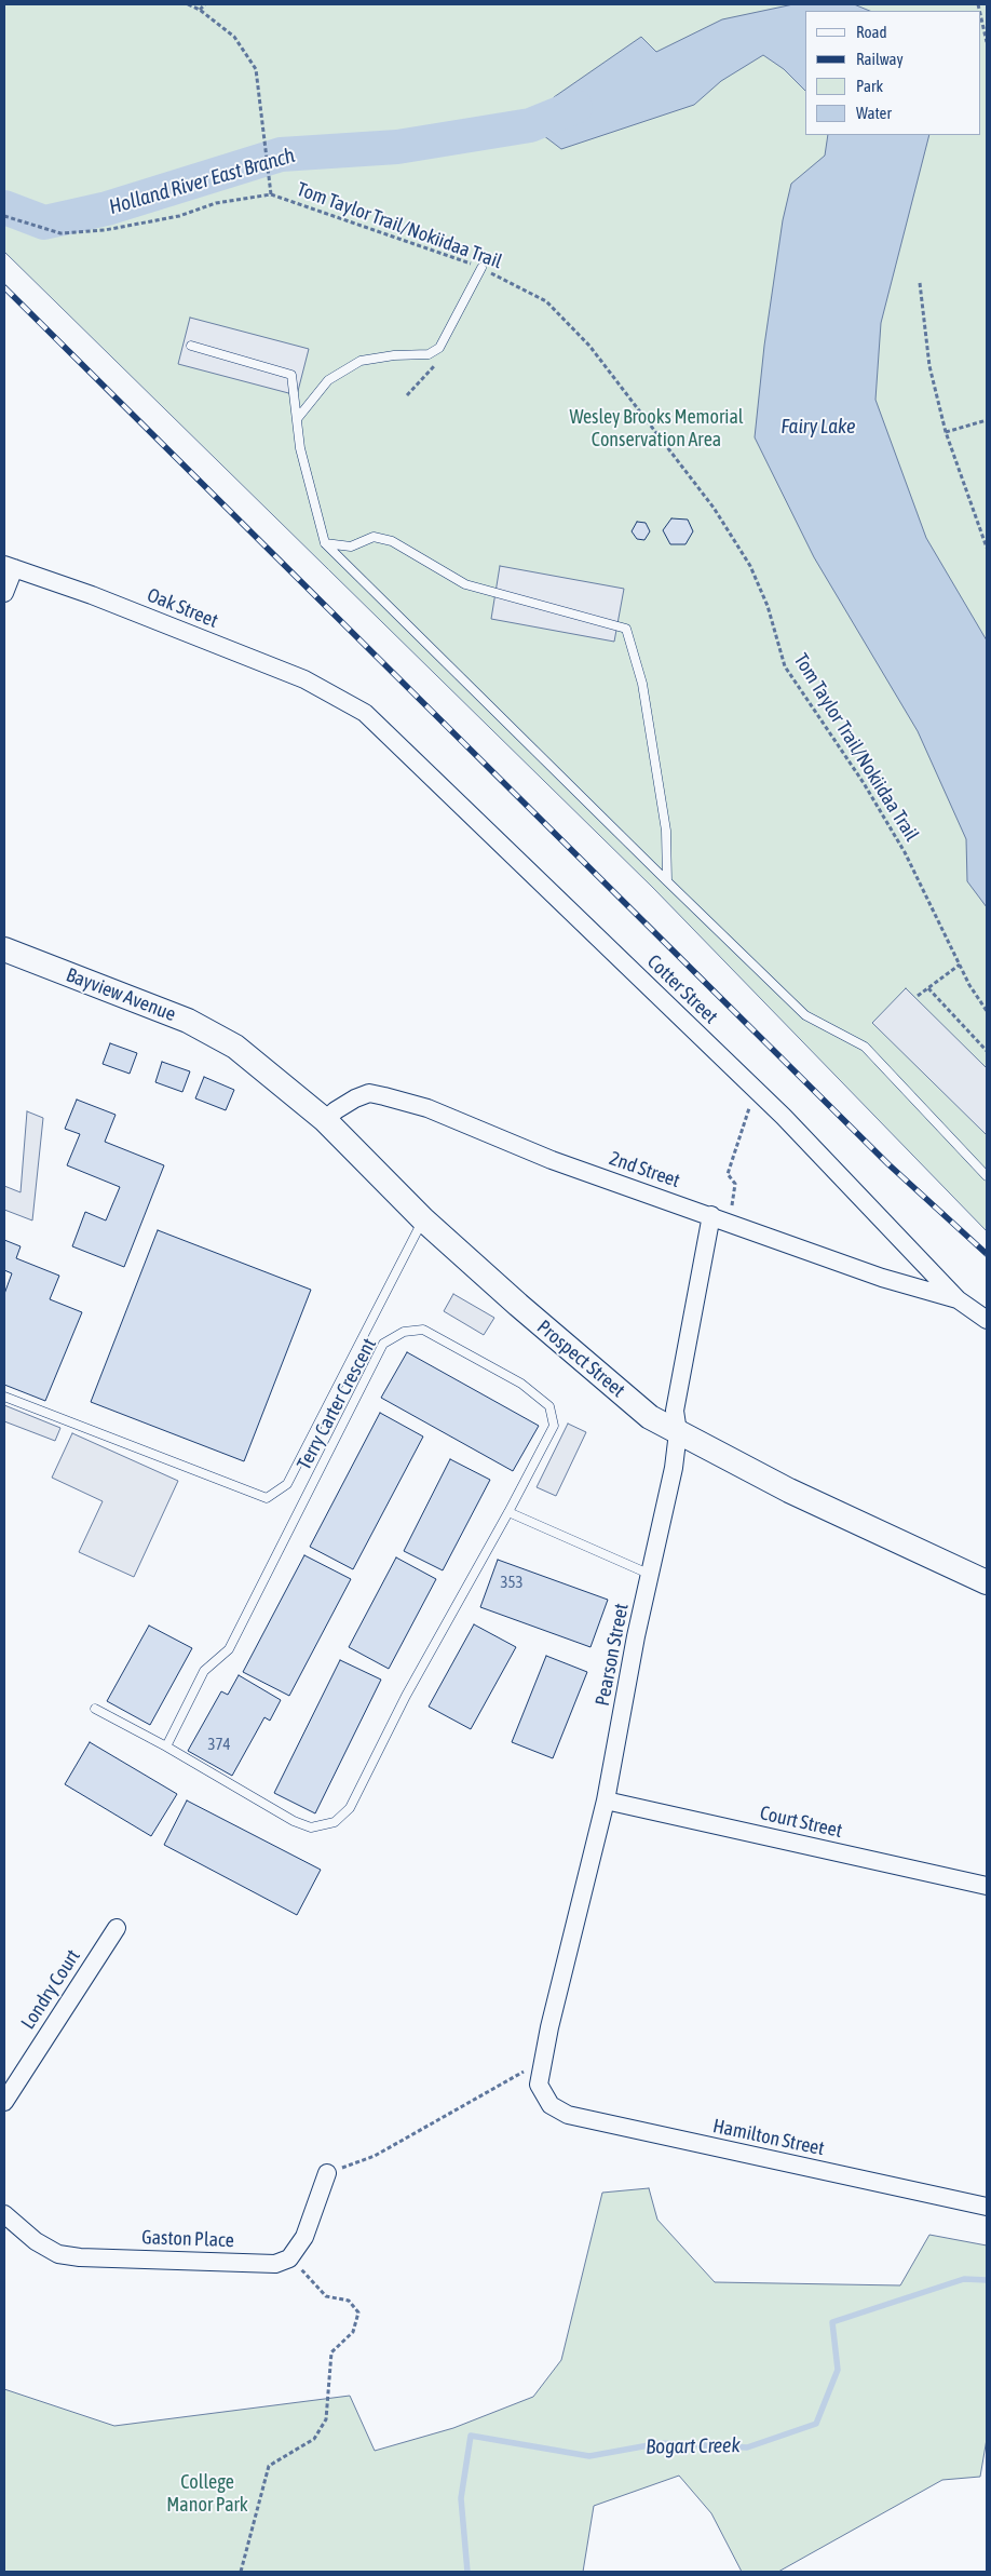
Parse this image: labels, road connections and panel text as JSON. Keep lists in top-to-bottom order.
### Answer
{
  "streets": {
    "main road": ["Bayview Avenue", "Prospect Street"],
    "street": [
      "Oak Street",
      "Cotter Street",
      "2nd Street",
      "Pearson Street",
      "Court Street",
      "Londry Court",
      "Hamilton Street",
      "Gaston Place"
    ],
    "lane": ["Terry Carter Crescent"],
    "path": ["Tom Taylor Trail/Nokiidaa Trail"]
  },
  "crossings": [
    ["Oak Street", "Cotter Street"],
    ["Cotter Street", "2nd Street"],
    ["Bayview Avenue", "Prospect Street"],
    ["2nd Street", "Prospect Street"],
    ["2nd Street", "Pearson Street"],
    ["Prospect Street", "Pearson Street"],
    ["Pearson Street", "Court Street"],
    ["Pearson Street", "Hamilton Street"]
  ],
  "water": ["Holland River East Branch", "Fairy Lake", "Bogart Creek"],
  "parks": ["Wesley Brooks Memorial Conservation Area", "College Manor Park"],
  "house_numbers": ["353", "374"],
  "legend": [
    "Road",
    "Railway",
    "Park",
    "Water"
  ]
}
